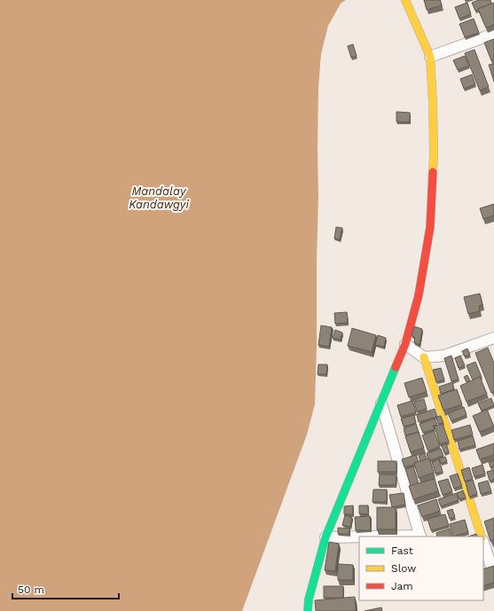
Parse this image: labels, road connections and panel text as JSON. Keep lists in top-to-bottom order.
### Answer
{
  "water": ["Mandalay Kandawgyi"],
  "legend": ["Fast", "Slow", "Jam"],
  "scale_bar": "50 m"
}
